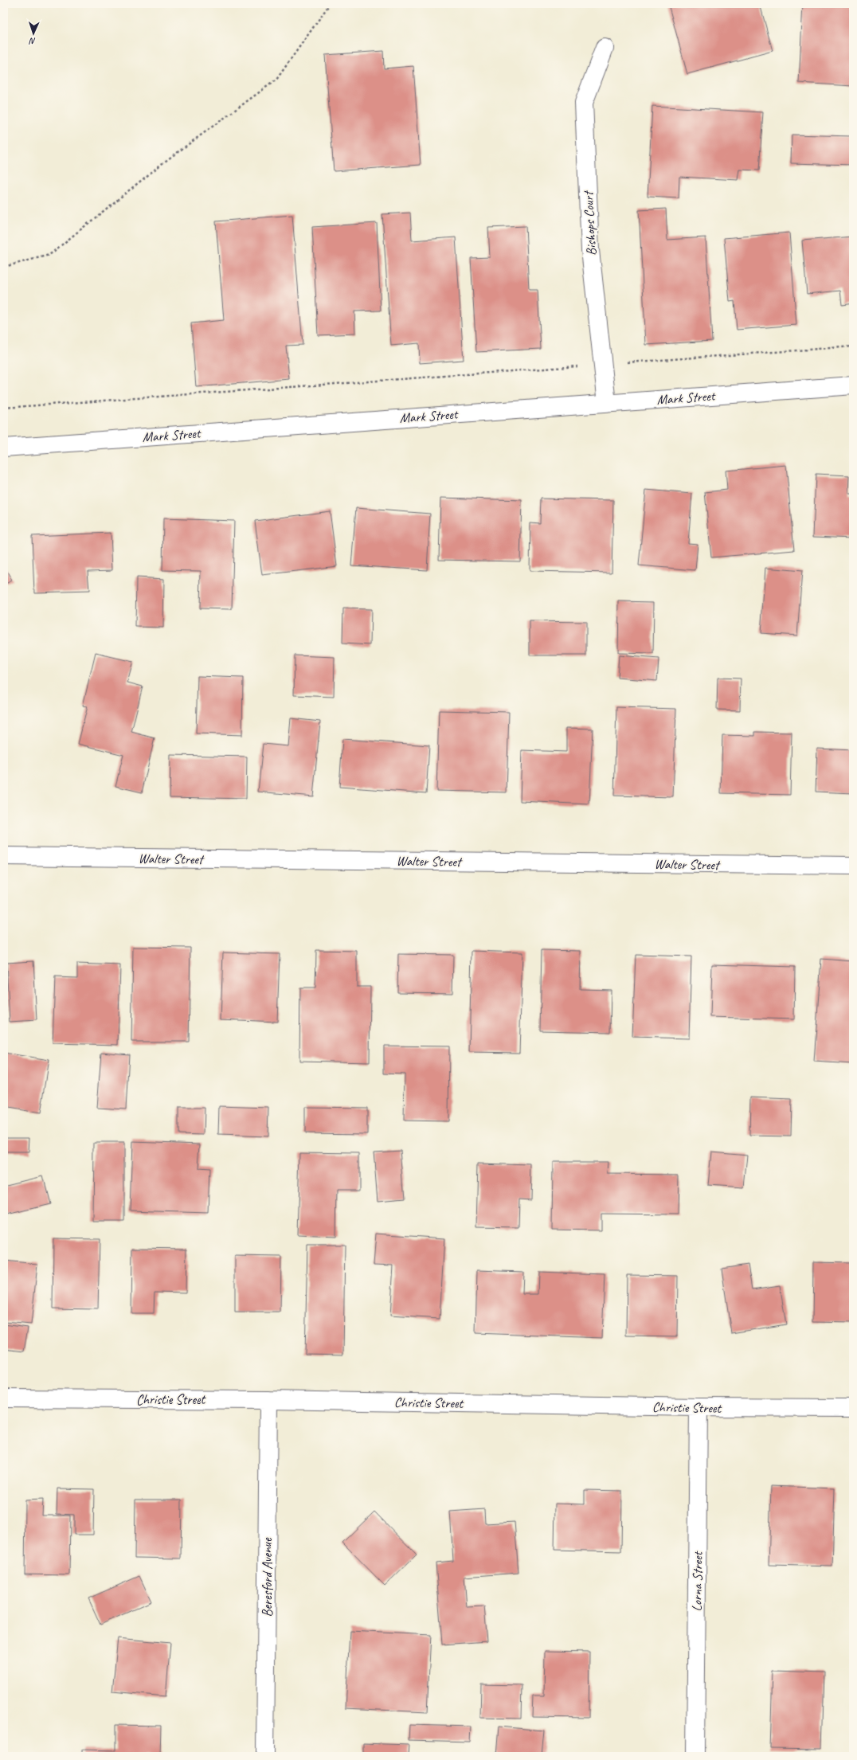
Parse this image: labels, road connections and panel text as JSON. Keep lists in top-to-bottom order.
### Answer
{
  "streets": {
    "street": [
      "Bishops Court",
      "Mark Street",
      "Walter Street",
      "Christie Street",
      "Beresford Avenue",
      "Lorna Street"
    ]
  },
  "crossings": [
    ["Bishops Court", "Mark Street"],
    ["Christie Street", "Beresford Avenue"],
    ["Christie Street", "Lorna Street"]
  ],
  "north": "bottom"
}
